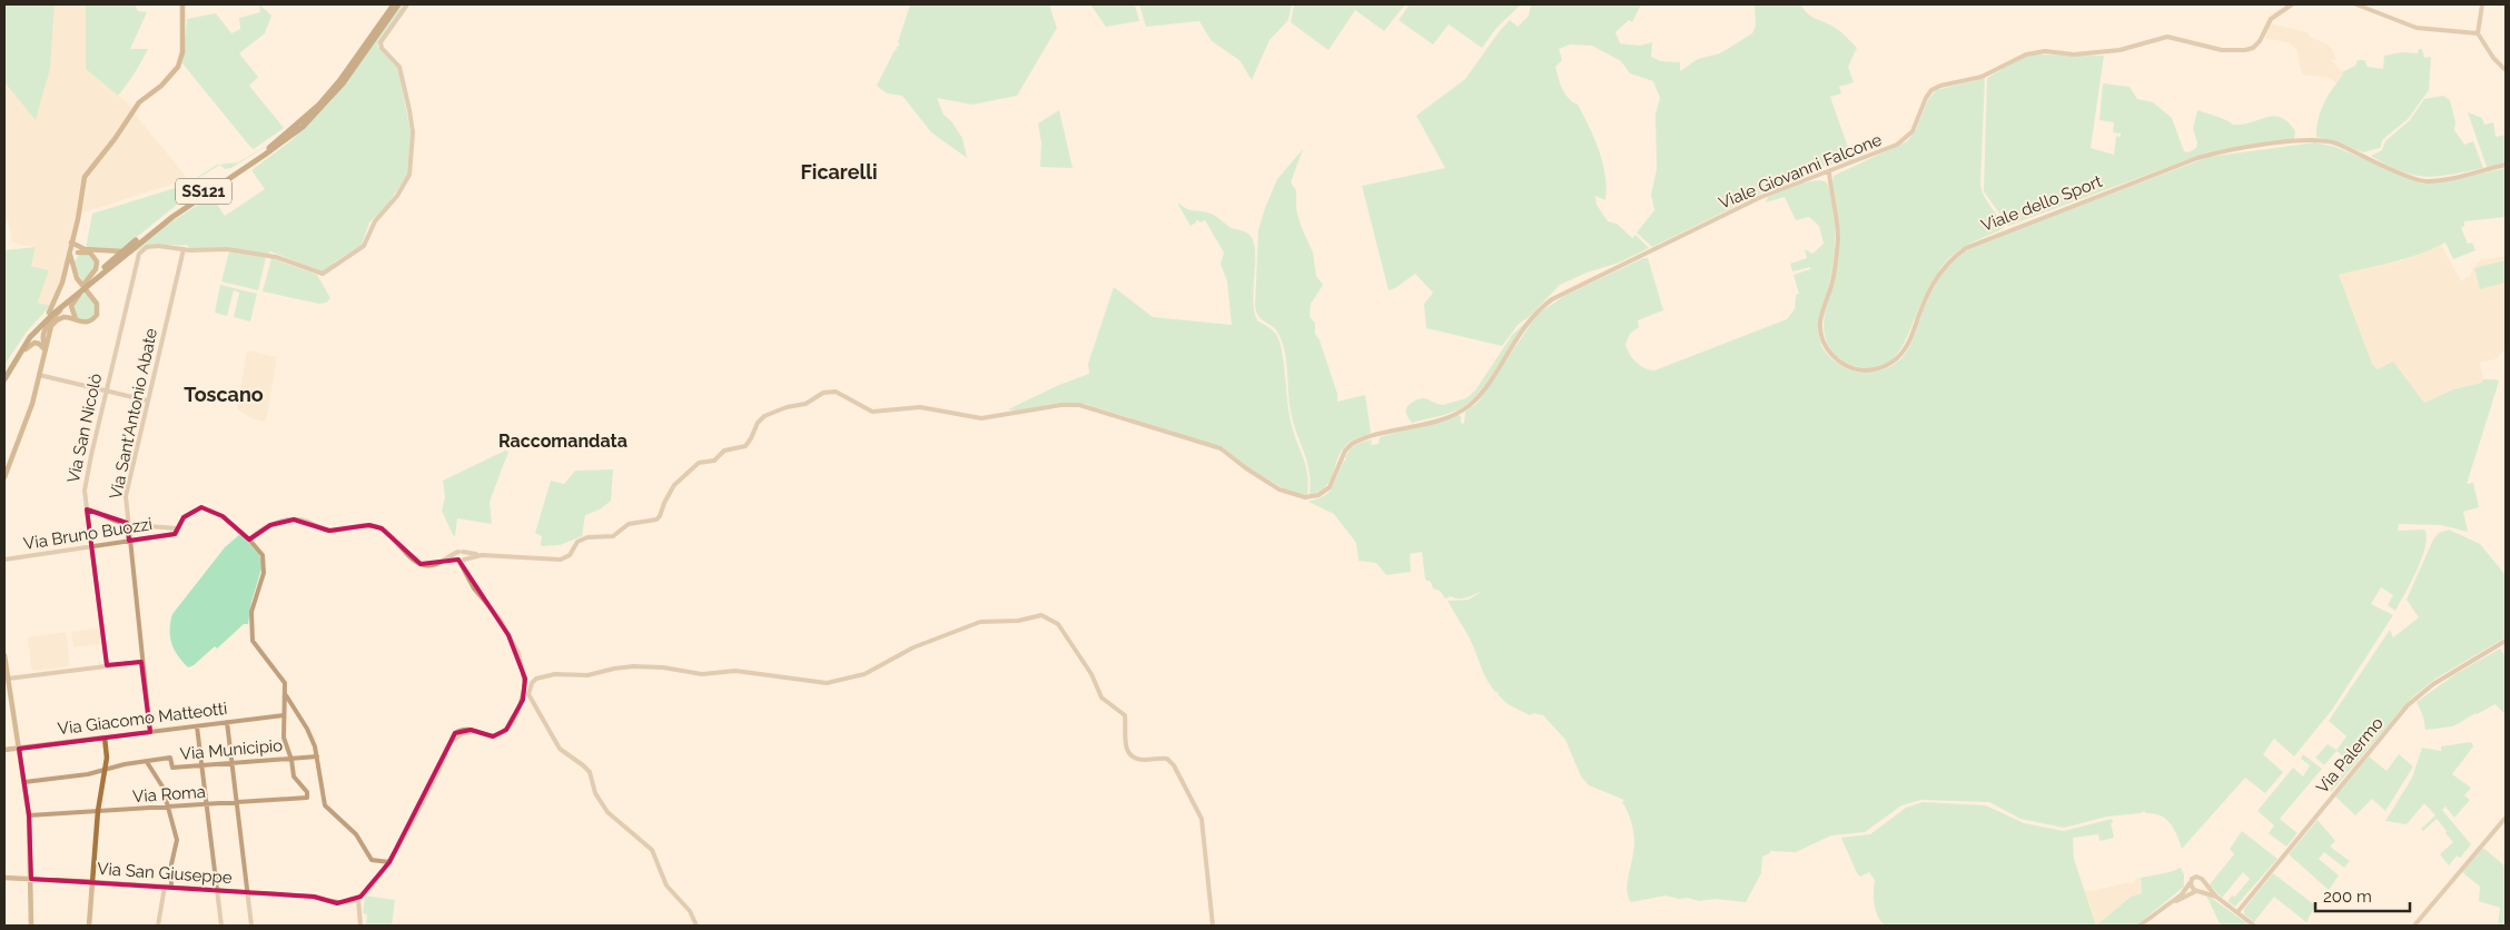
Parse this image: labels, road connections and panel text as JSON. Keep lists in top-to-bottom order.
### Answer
{
  "streets": {
    "main road": ["SS121", "Via Giacomo Matteotti", "Via San Giuseppe"],
    "street": [
      "Viale Giovanni Falcone",
      "Viale dello Sport",
      "Via Sant'Antonio Abate",
      "Via San Nicolò",
      "Via Bruno Buozzi",
      "Via Municipio",
      "Via Palermo",
      "Via Roma"
    ]
  },
  "crossings": [
    ["Viale Giovanni Falcone", "Viale dello Sport"],
    ["Via Sant'Antonio Abate", "Via San Nicolò"],
    ["Via Sant'Antonio Abate", "Via Bruno Buozzi"],
    ["Via Sant'Antonio Abate", "Via Giacomo Matteotti"],
    ["Via San Nicolò", "Via Bruno Buozzi"],
    ["Via Municipio", "Via Roma"]
  ],
  "districts": ["Ficarelli", "Toscano", "Raccomandata"],
  "scale_bar": "200 m"
}
